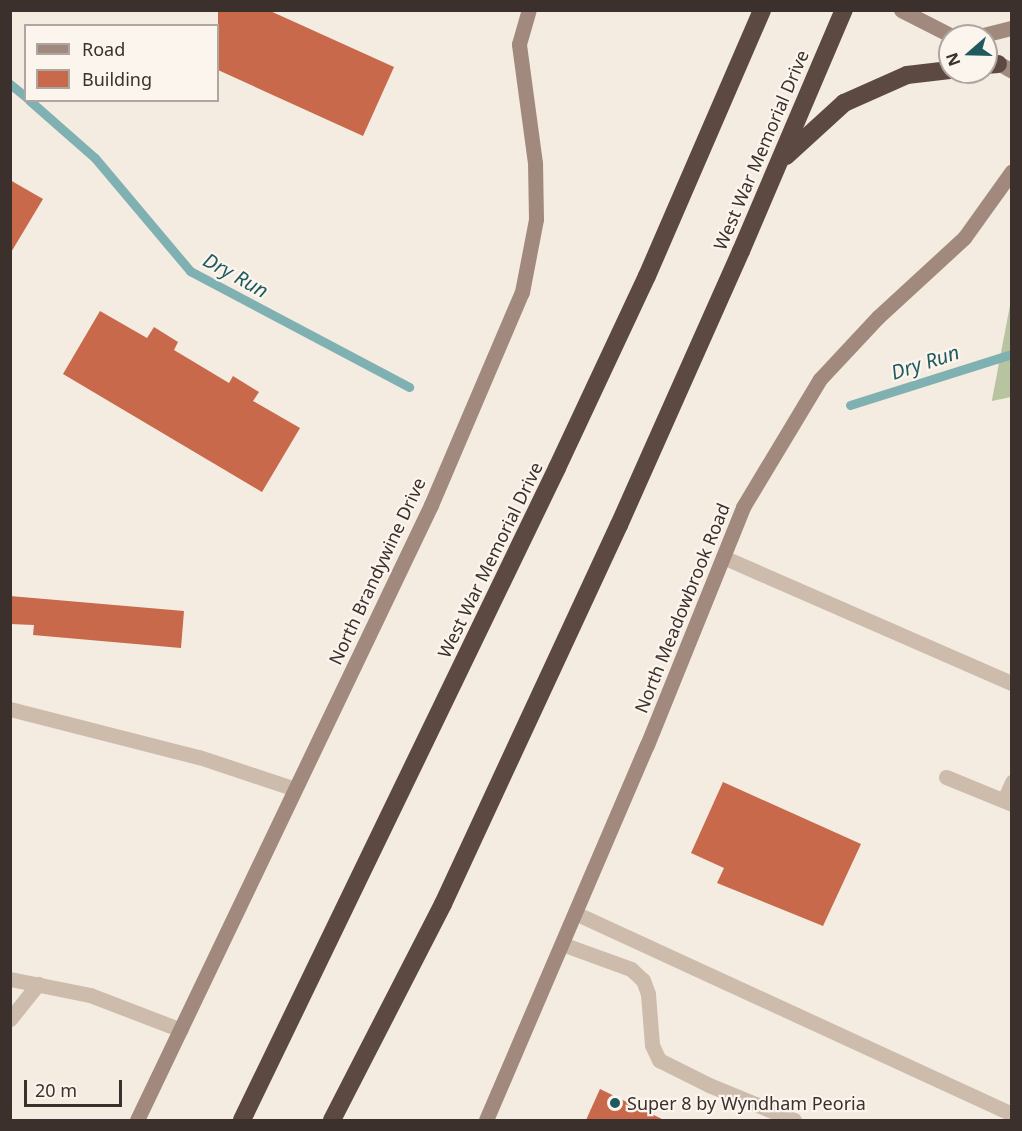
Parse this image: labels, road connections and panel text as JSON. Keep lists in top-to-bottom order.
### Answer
{
  "streets": {
    "highway": ["West War Memorial Drive"],
    "street": ["North Brandywine Drive", "North Meadowbrook Road"]
  },
  "water": ["Dry Run"],
  "places": ["Super 8 by Wyndham Peoria"],
  "legend": ["Road", "Building"],
  "scale_bar": "20 m",
  "north": "left"
}
